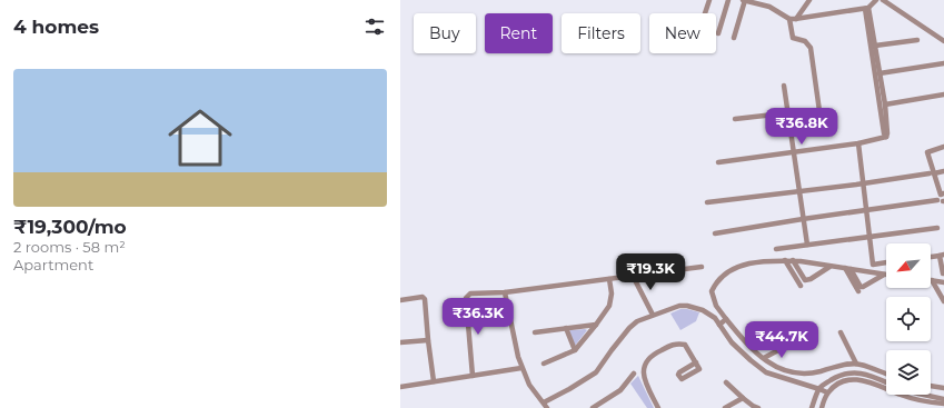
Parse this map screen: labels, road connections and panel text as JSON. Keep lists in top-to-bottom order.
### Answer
{
  "north": "bottom left",
  "page": {
    "heading": "4 homes",
    "chip": [
      "Buy",
      "Rent",
      "Filters",
      "New"
    ],
    "list": [
      {
        "name": "₹19,300/mo",
        "note": "2 rooms · 58 m² · Apartment"
      }
    ],
    "price": [
      "₹36.8K",
      "₹19.3K",
      "₹36.3K",
      "₹44.7K"
    ]
  }
}
